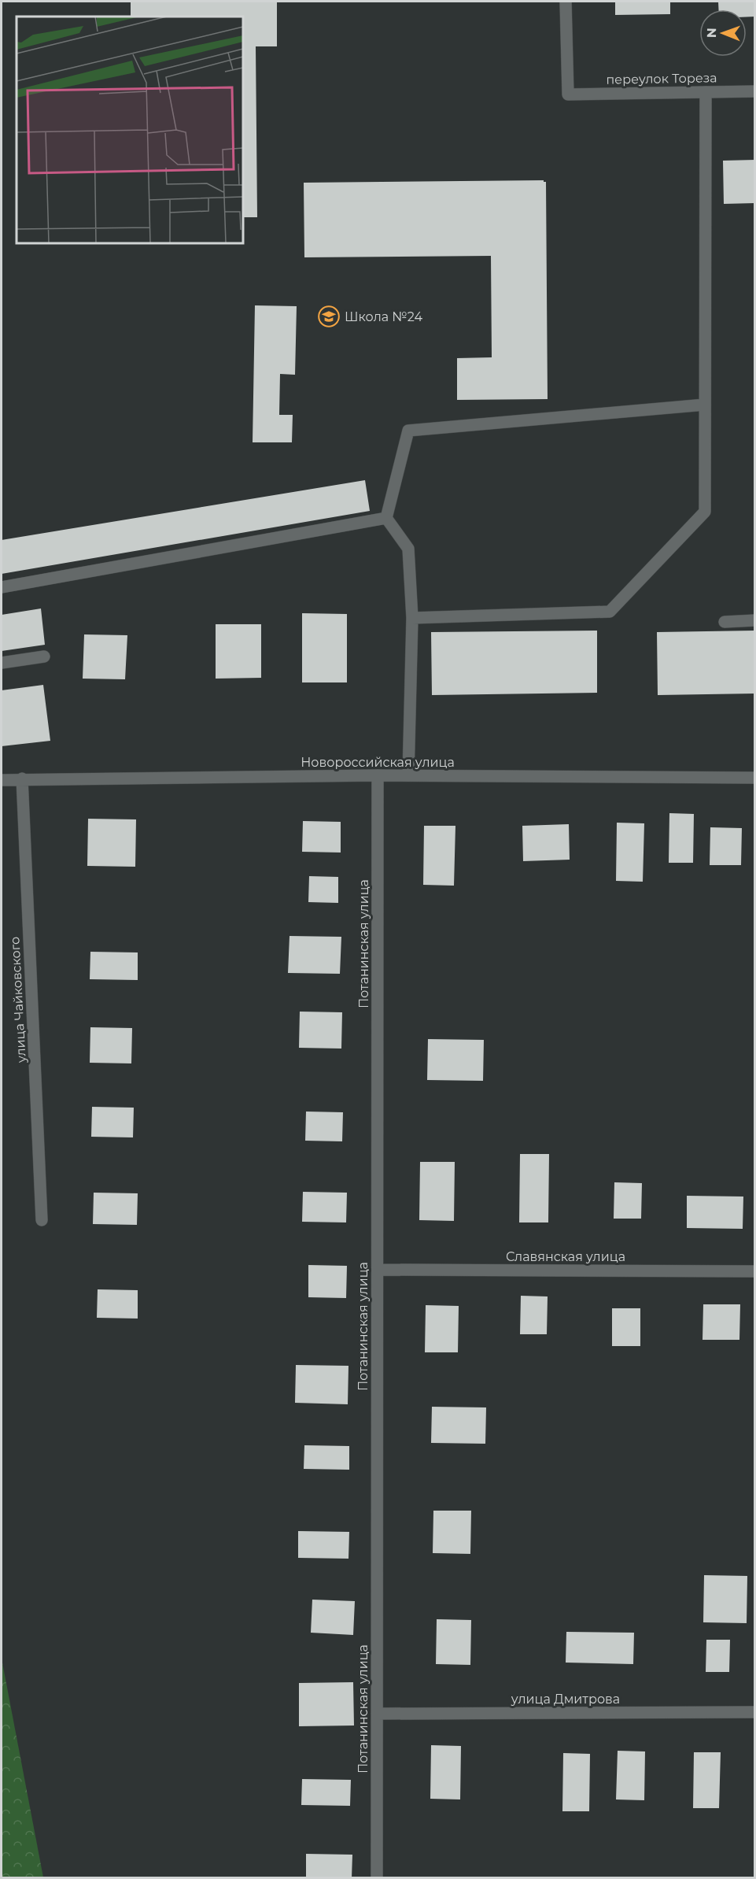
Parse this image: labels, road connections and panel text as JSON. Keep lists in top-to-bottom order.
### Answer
{
  "streets": {
    "street": [
      "переулок Тореза",
      "Новороссийская улица",
      "Потанинская улица",
      "улица Чайковского",
      "Славянская улица",
      "улица Дмитрова"
    ]
  },
  "crossings": [
    ["Новороссийская улица", "Потанинская улица"],
    ["Новороссийская улица", "улица Чайковского"],
    ["Потанинская улица", "Славянская улица"],
    ["Потанинская улица", "улица Дмитрова"]
  ],
  "places": {
    "school or university": ["Школа №24"]
  },
  "north": "left"
}
